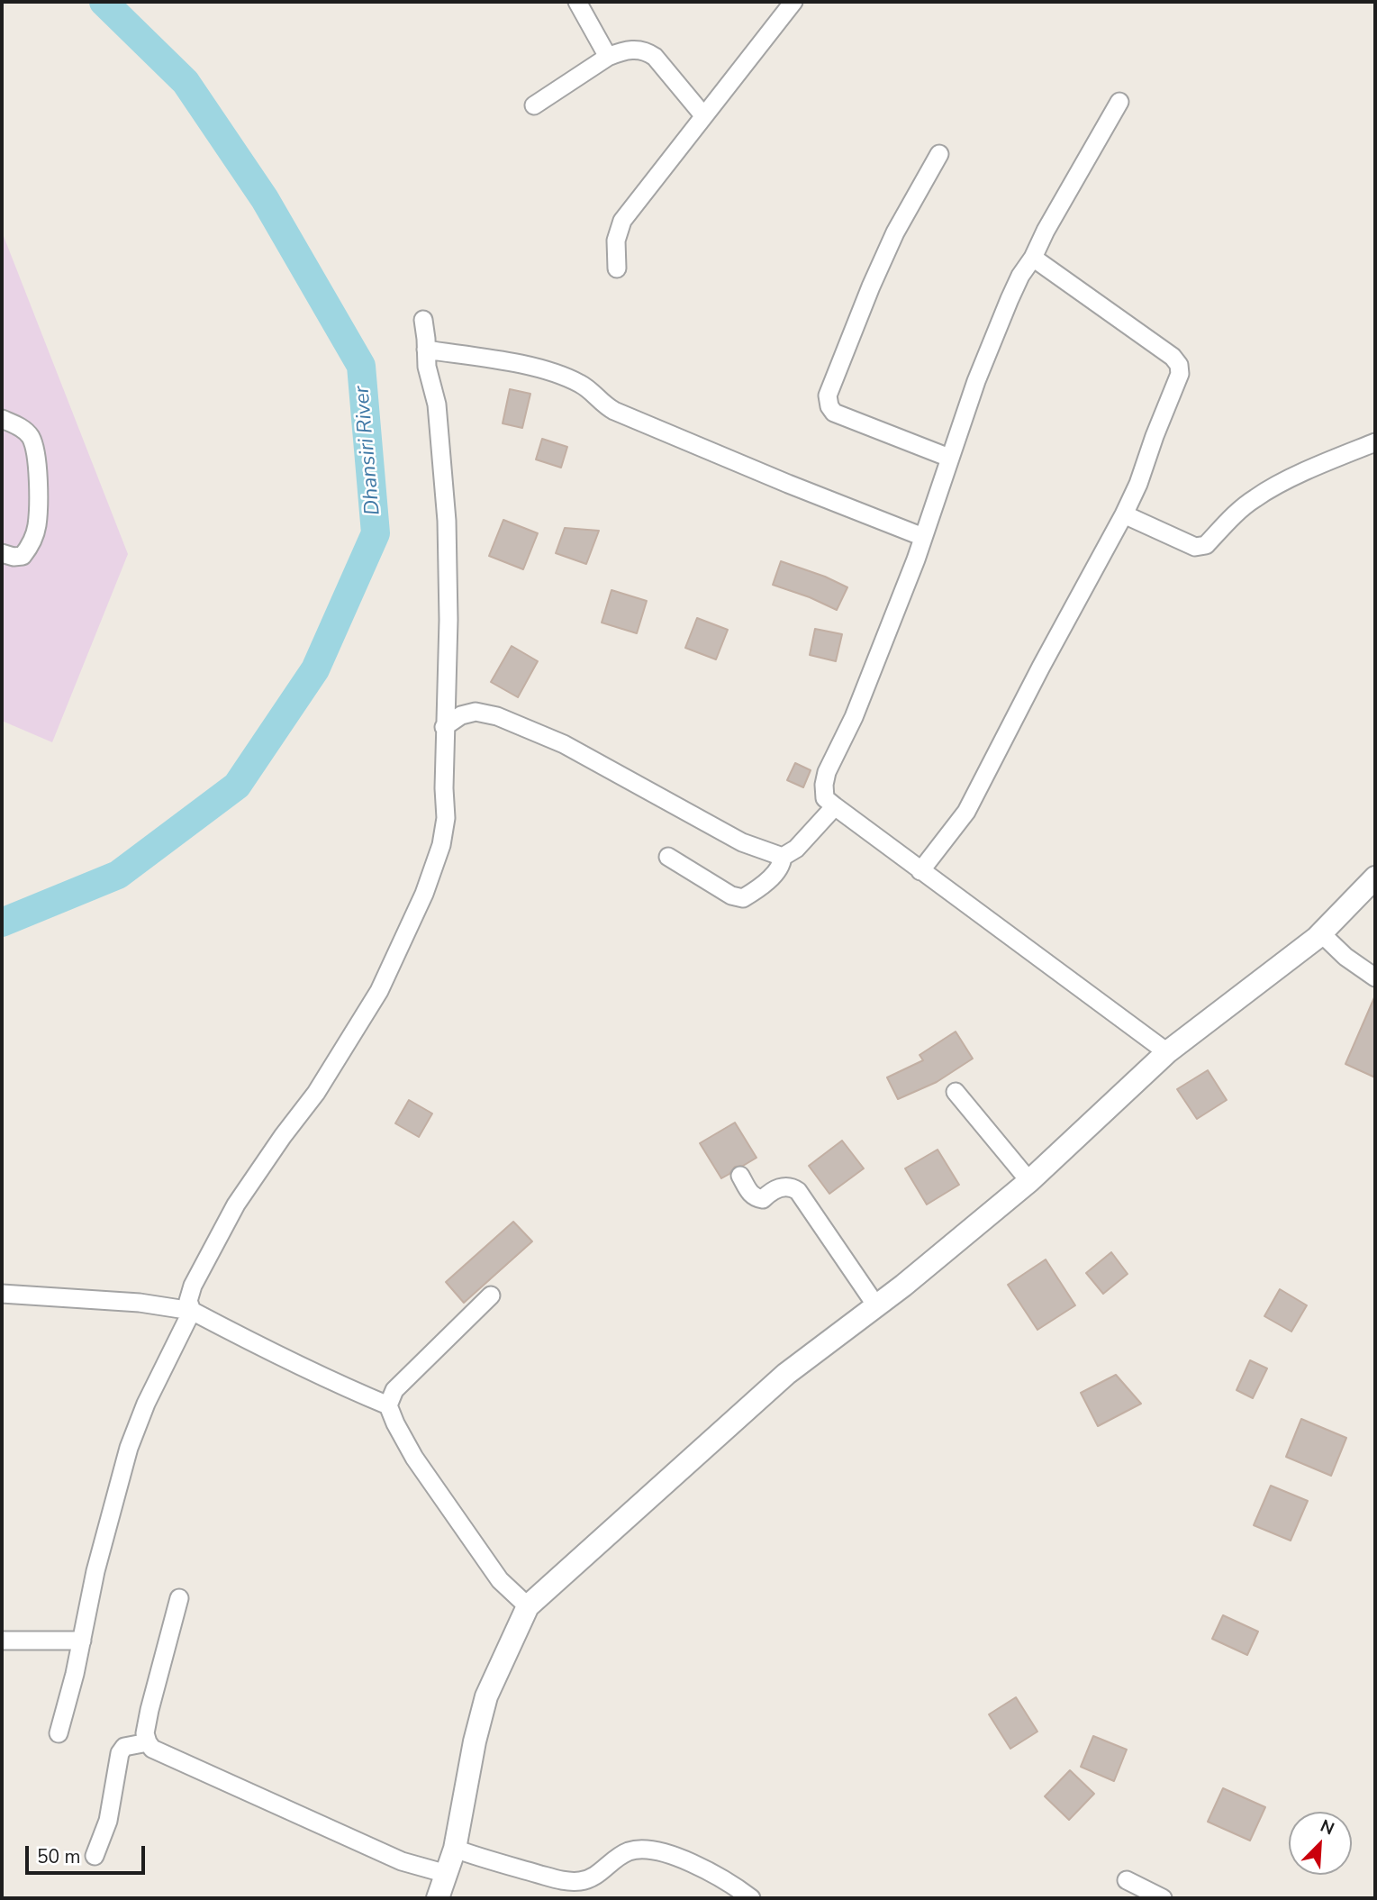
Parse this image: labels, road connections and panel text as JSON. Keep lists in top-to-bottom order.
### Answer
{
  "water": ["Dhansiri River"],
  "scale_bar": "50 m",
  "north": "top right"
}
